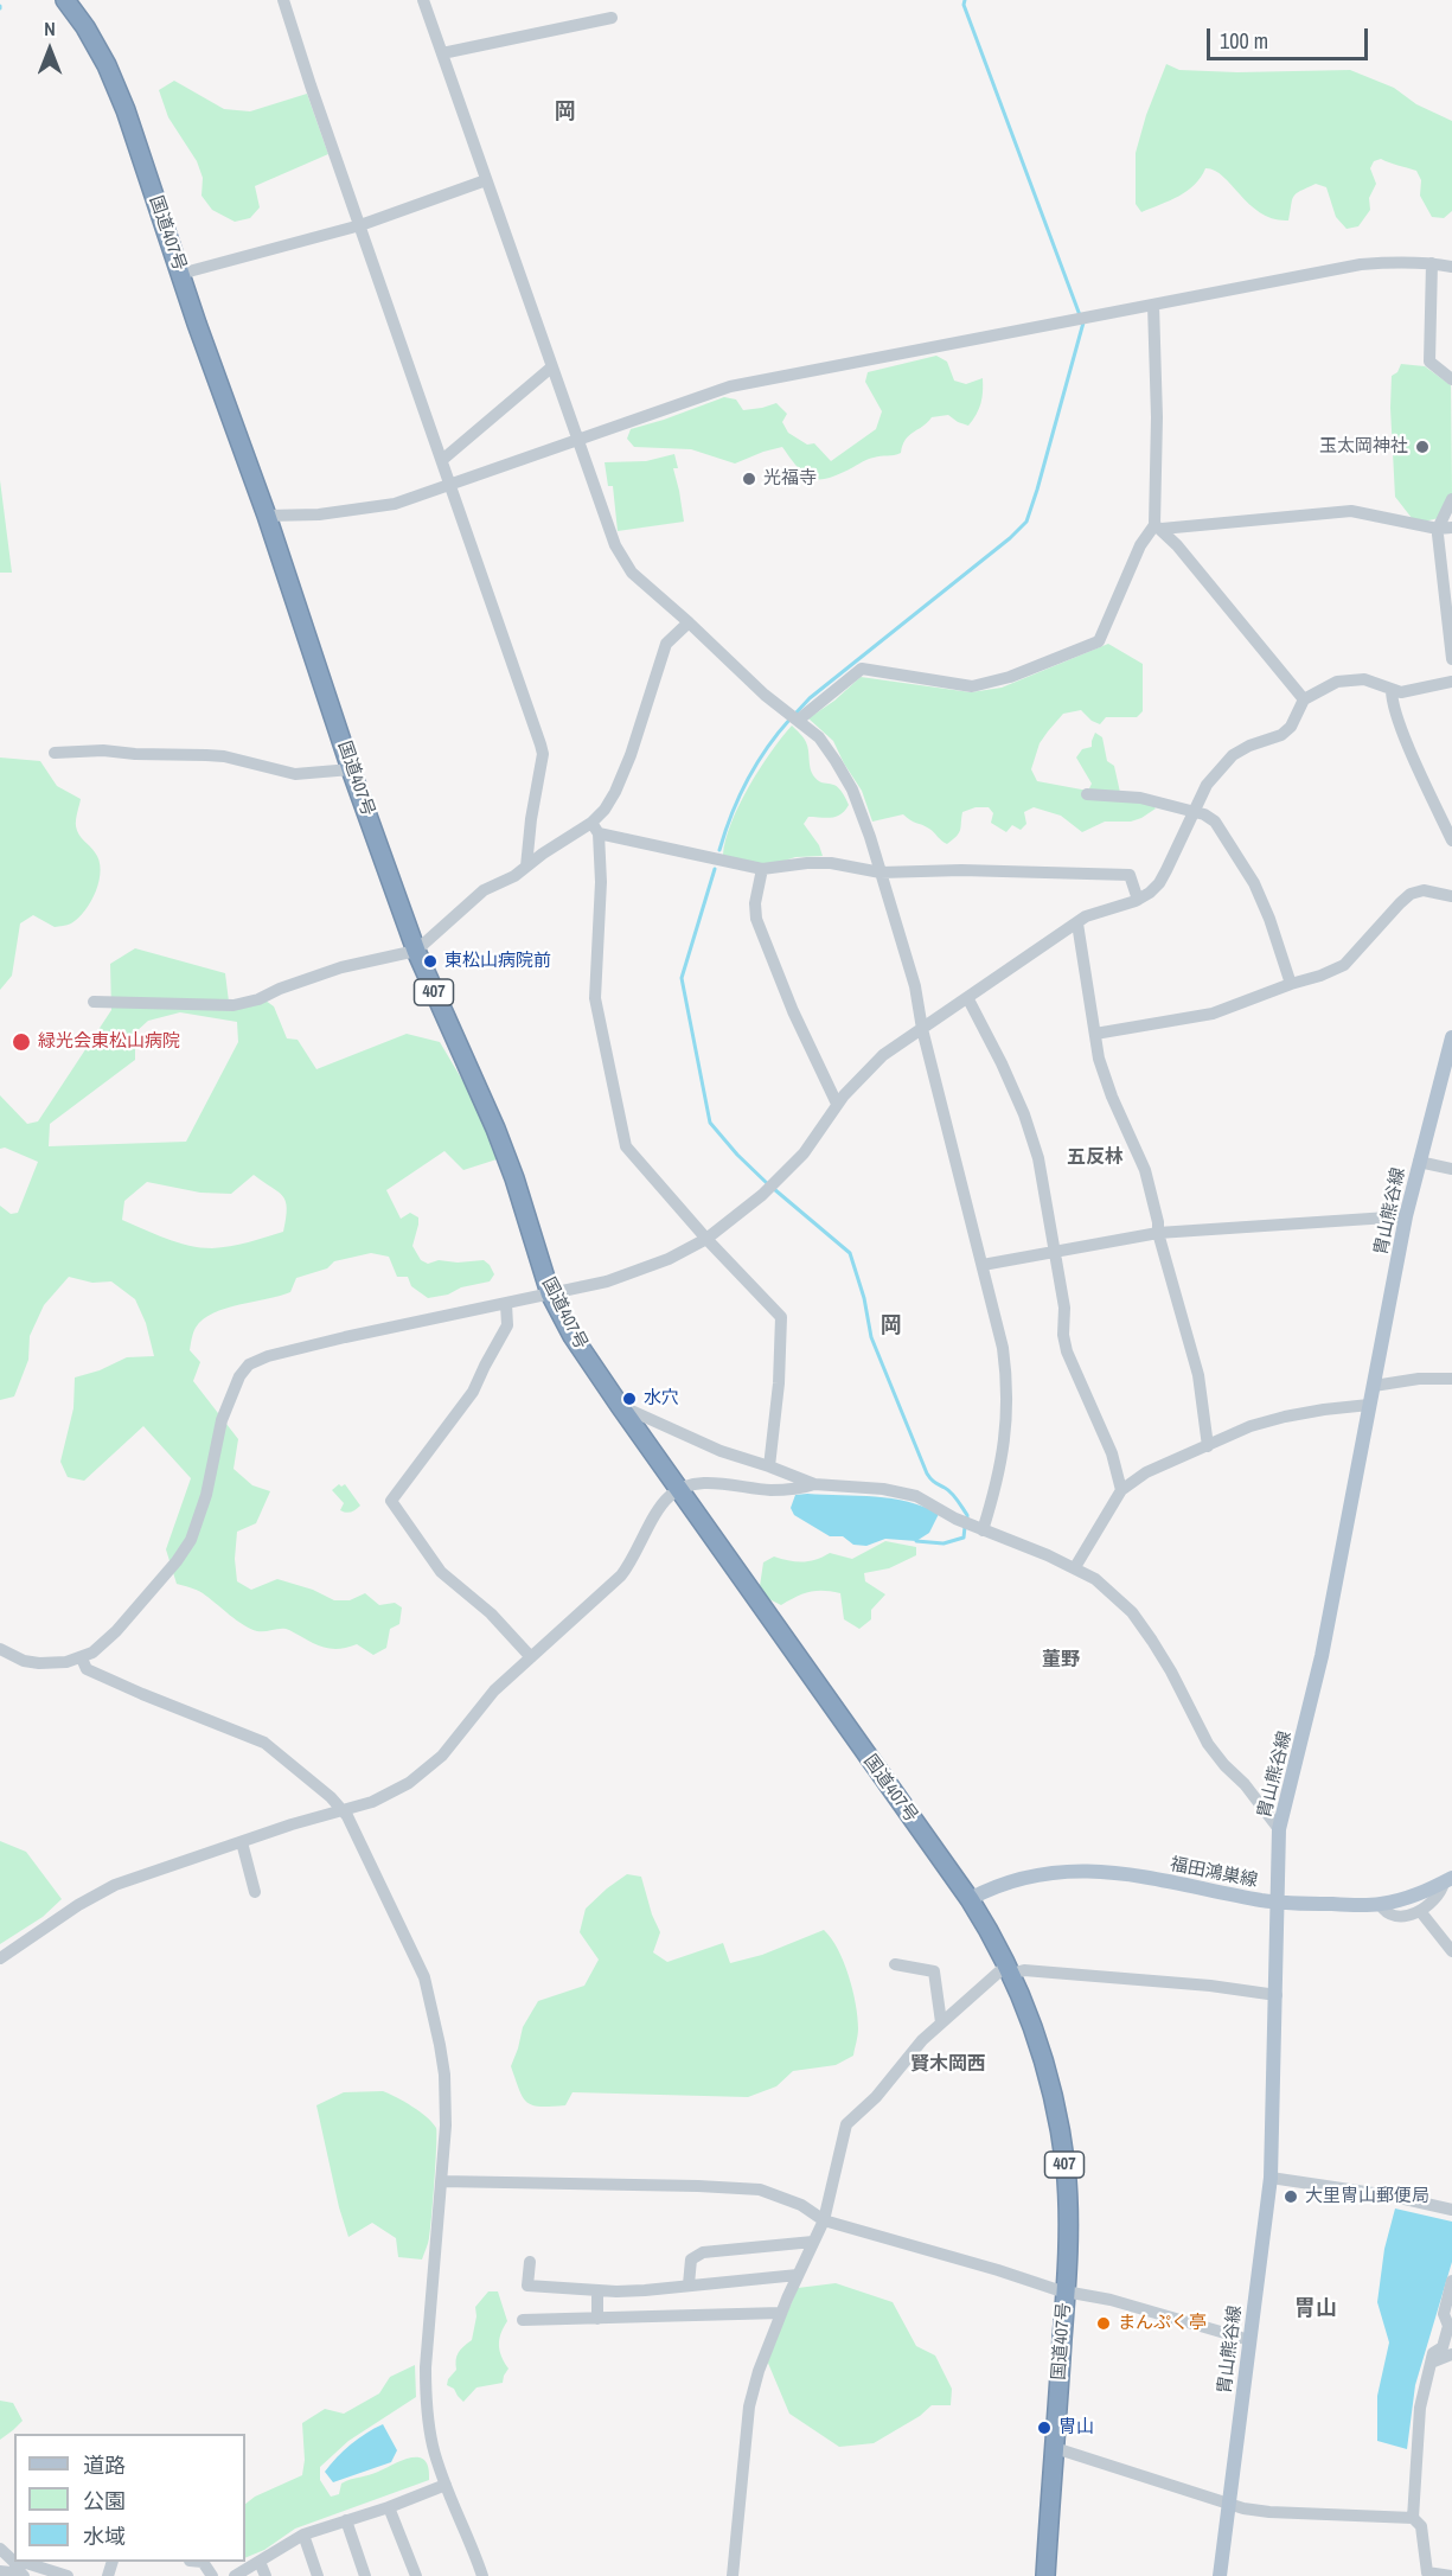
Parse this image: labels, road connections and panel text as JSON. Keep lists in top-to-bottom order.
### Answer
{
  "streets": {
    "highway": ["国道407号", "407"],
    "main road": ["胄山熊谷線", "福田鴻巣線"]
  },
  "crossings": [
    ["国道407号", "福田鴻巣線"],
    ["胄山熊谷線", "福田鴻巣線"]
  ],
  "districts": [
    "岡",
    "五反林",
    "岡",
    "董野",
    "賢木岡西",
    "冑山"
  ],
  "places": [
    "玉太岡神社",
    "光福寺",
    "東松山病院前",
    "緑光会東松山病院",
    "水穴",
    "大里冑山郵便局",
    "まんぷく亭",
    "冑山"
  ],
  "legend": ["道路", "公園", "水域"],
  "scale_bar": "100 m",
  "north": "top"
}
